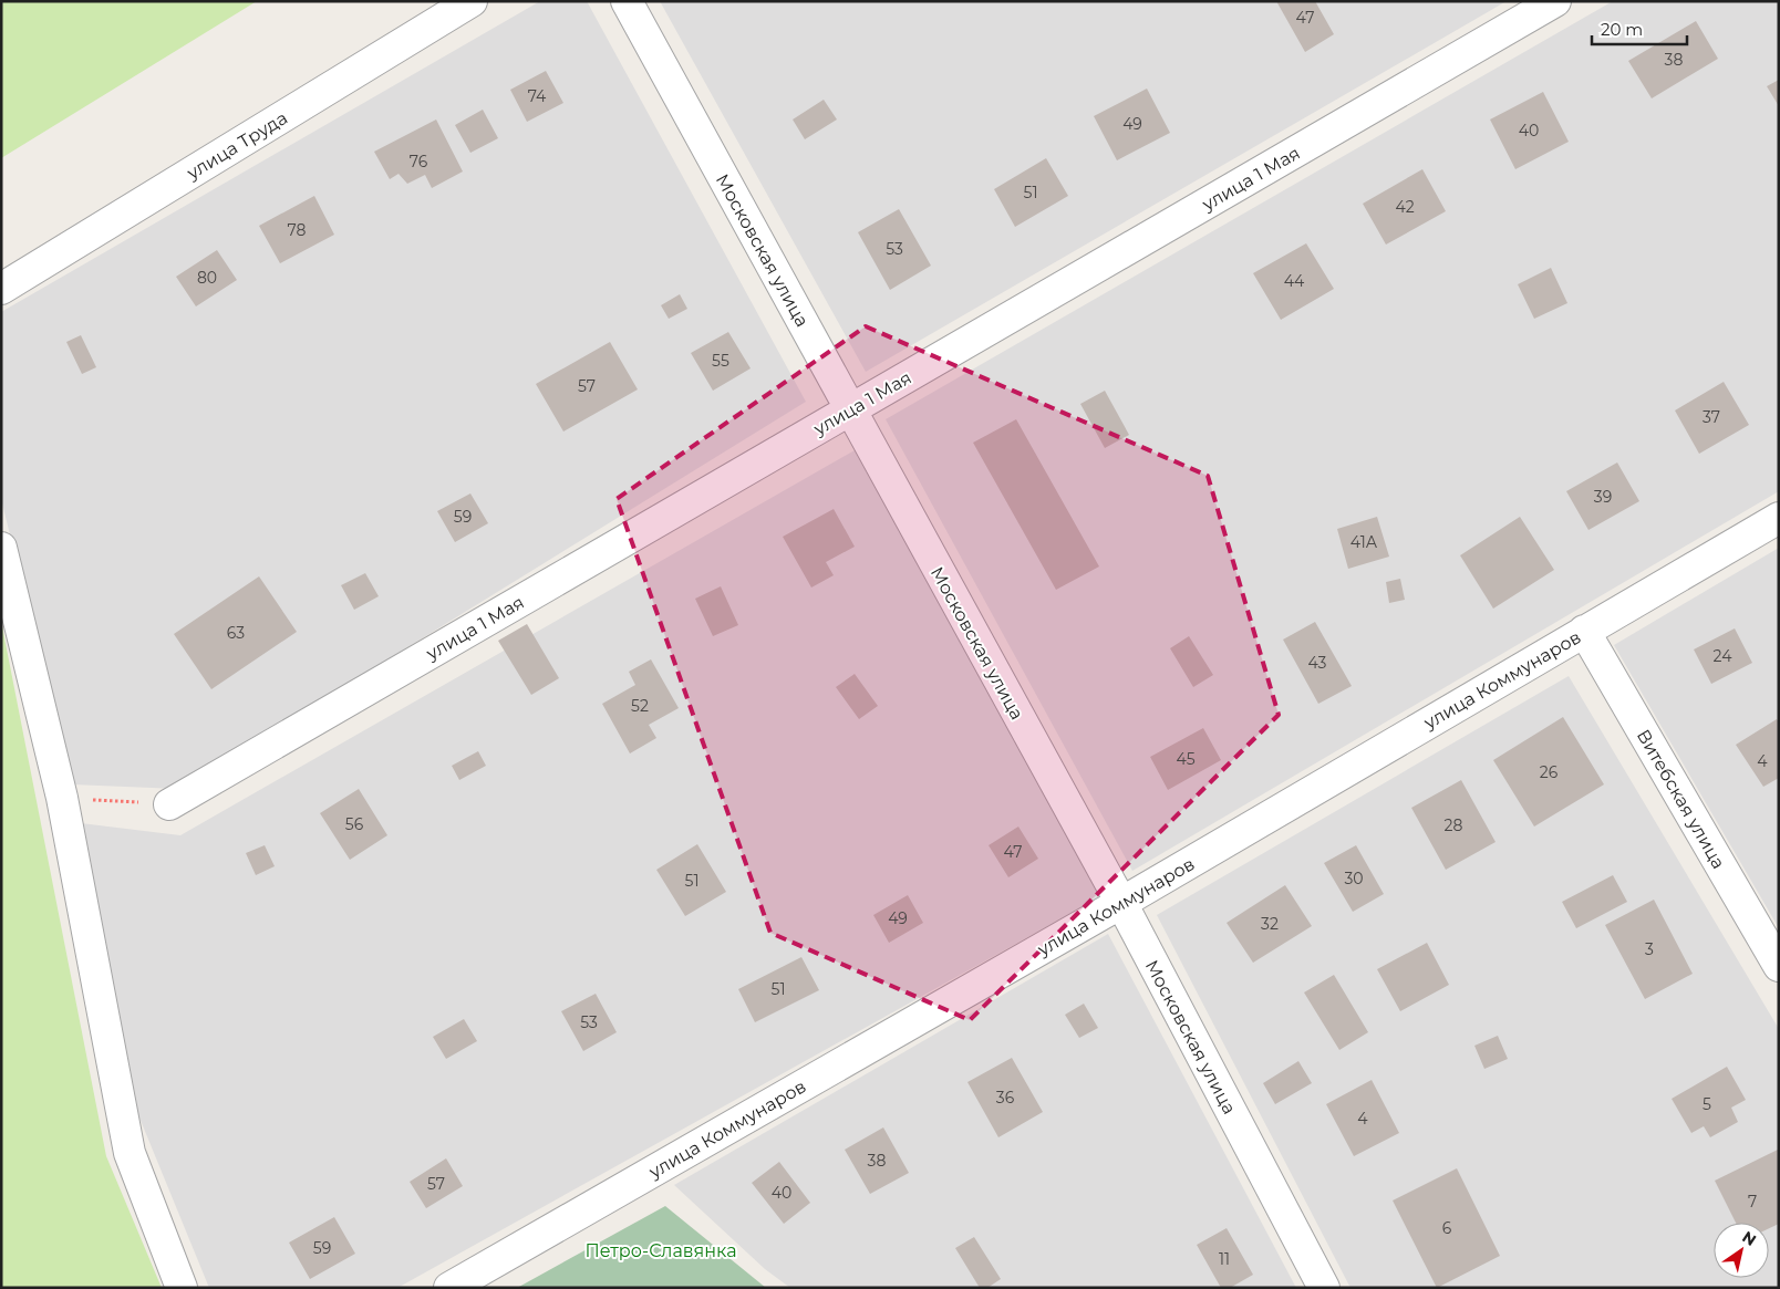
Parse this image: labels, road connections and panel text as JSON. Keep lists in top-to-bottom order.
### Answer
{
  "streets": {
    "street": [
      "улица Труда",
      "улица 1 Мая",
      "Московская улица",
      "улица Коммунаров",
      "Витебская улица"
    ]
  },
  "crossings": [
    ["улица 1 Мая", "Московская улица"],
    ["Московская улица", "улица Коммунаров"],
    ["улица Коммунаров", "Витебская улица"]
  ],
  "parks": ["Петро-Славянка"],
  "house_numbers": [
    "47",
    "38",
    "74",
    "49",
    "40",
    "76",
    "51",
    "42",
    "78",
    "53",
    "80",
    "44",
    "55",
    "57",
    "37",
    "39",
    "59",
    "41А",
    "63",
    "24",
    "43",
    "52",
    "45",
    "4",
    "26",
    "56",
    "28",
    "47",
    "30",
    "51",
    "49",
    "32",
    "3",
    "51",
    "53",
    "36",
    "5",
    "4",
    "38",
    "57",
    "40",
    "7",
    "6",
    "59",
    "11"
  ],
  "scale_bar": "20 m",
  "north": "top right"
}
